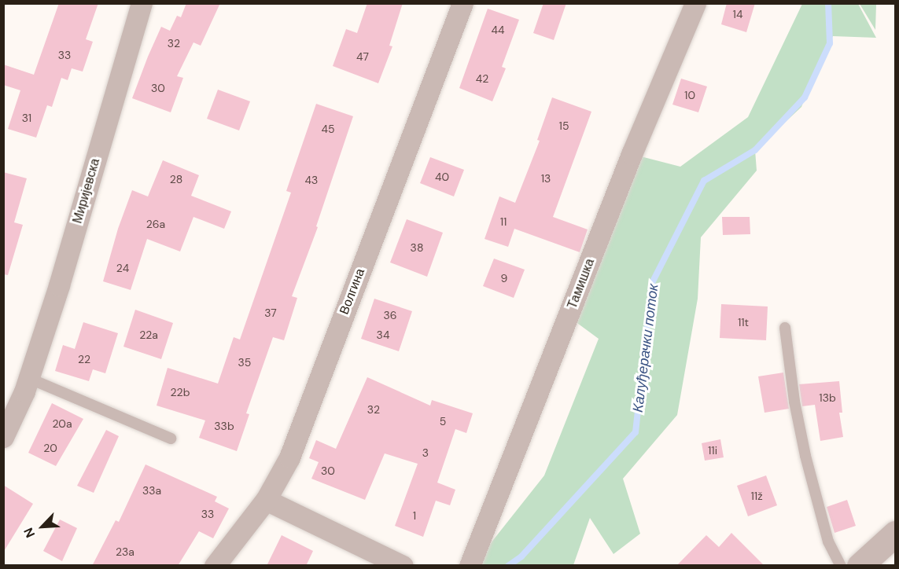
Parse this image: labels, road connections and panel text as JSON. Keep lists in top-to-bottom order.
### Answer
{
  "streets": {
    "street": ["Миријевска", "Тамишка", "Волгина"]
  },
  "water": ["Калуђерачки поток"],
  "house_numbers": [
    "14",
    "44",
    "32",
    "33",
    "47",
    "42",
    "30",
    "10",
    "31",
    "15",
    "45",
    "40",
    "13",
    "28",
    "43",
    "11",
    "26a",
    "38",
    "24",
    "9",
    "37",
    "36",
    "11t",
    "22a",
    "34",
    "22",
    "35",
    "22b",
    "13b",
    "32",
    "5",
    "20a",
    "33b",
    "20",
    "11i",
    "3",
    "30",
    "33a",
    "11ž",
    "33",
    "1",
    "23a"
  ],
  "north": "bottom left"
}
